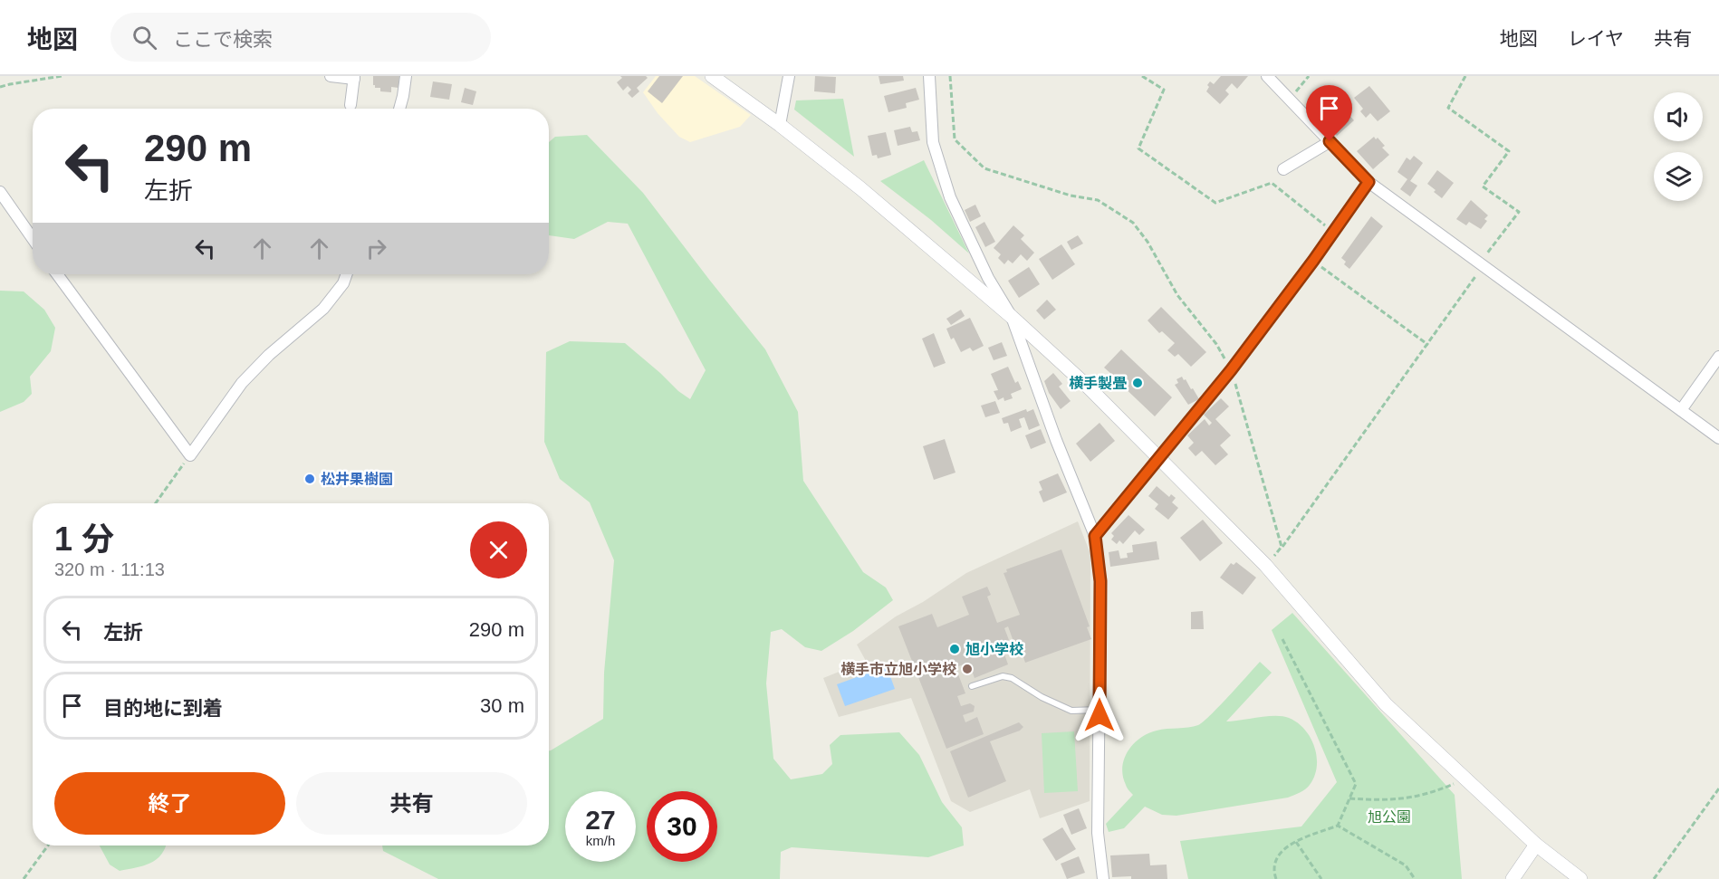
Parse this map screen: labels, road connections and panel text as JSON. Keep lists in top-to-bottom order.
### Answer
{
  "parks": ["旭公園"],
  "places": [
    "横手製畳",
    "松井果樹園",
    "旭小学校",
    "横手市立旭小学校"
  ],
  "page": {
    "header": "地図",
    "search": "ここで検索",
    "nav": ["地図", "レイヤ", "共有"],
    "turn": ["290 m", "左折"],
    "heading": ["1 分", "320 m · 11:13"],
    "list": [
      {
        "name": "左折",
        "value": "290 m"
      },
      {
        "name": "目的地に到着",
        "value": "30 m"
      }
    ],
    "buttons": ["終了", "共有"],
    "speed": "27 km/h",
    "limit": "30"
  }
}
